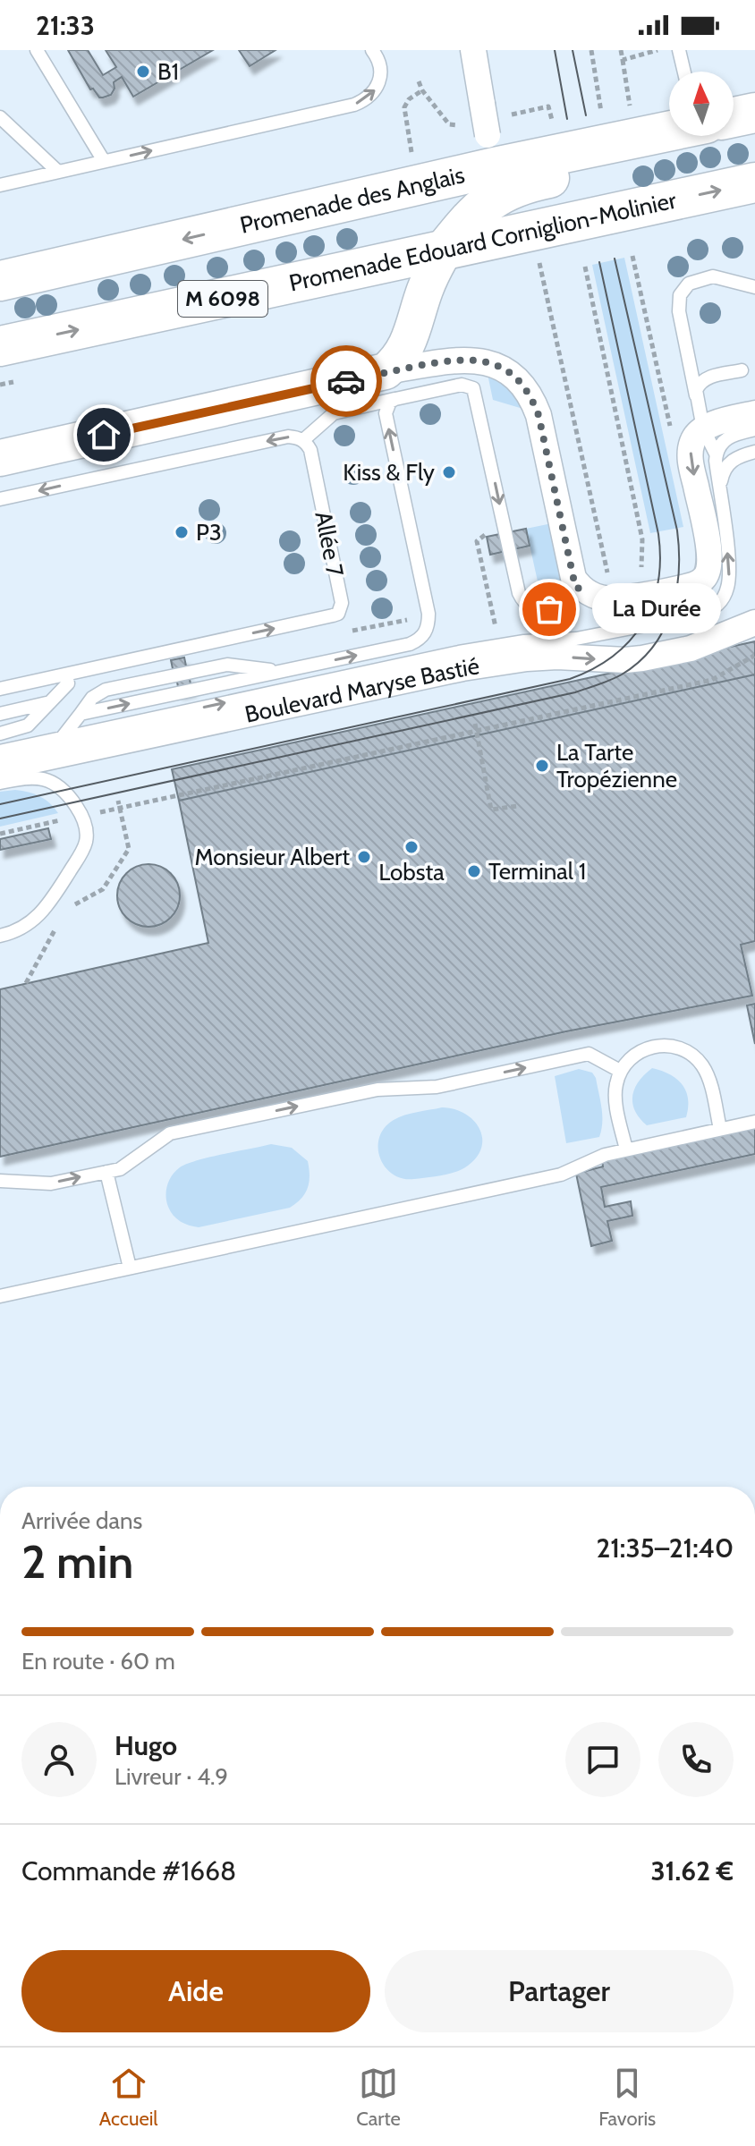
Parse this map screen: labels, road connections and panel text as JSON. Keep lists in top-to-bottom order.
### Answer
{
  "streets": {
    "main road": ["Promenade des Anglais", "Promenade Edouard Corniglion-Molinier", "M 6098"],
    "street": ["Boulevard Maryse Bastié"],
    "lane": ["Allée 7"]
  },
  "one_way": ["Promenade des Anglais", "Boulevard Maryse Bastié"],
  "places": [
    "B1",
    "Kiss & Fly",
    "P3",
    "La Durée",
    "La Tarte Tropézienne",
    "Lobsta",
    "Monsieur Albert",
    "Terminal 1"
  ],
  "north": "top",
  "page": {
    "status": "21:33",
    "bubble": "La Durée",
    "heading": ["2 min", "Arrivée dans", "21:35–21:40"],
    "panel": [
      "Hugo",
      "Livreur · 4.9",
      "Commande #1668",
      "31.62 €"
    ],
    "bar": "En route · 60 m",
    "buttons": ["Aide", "Partager"],
    "tabs": ["Accueil", "Carte", "Favoris"]
  }
}
